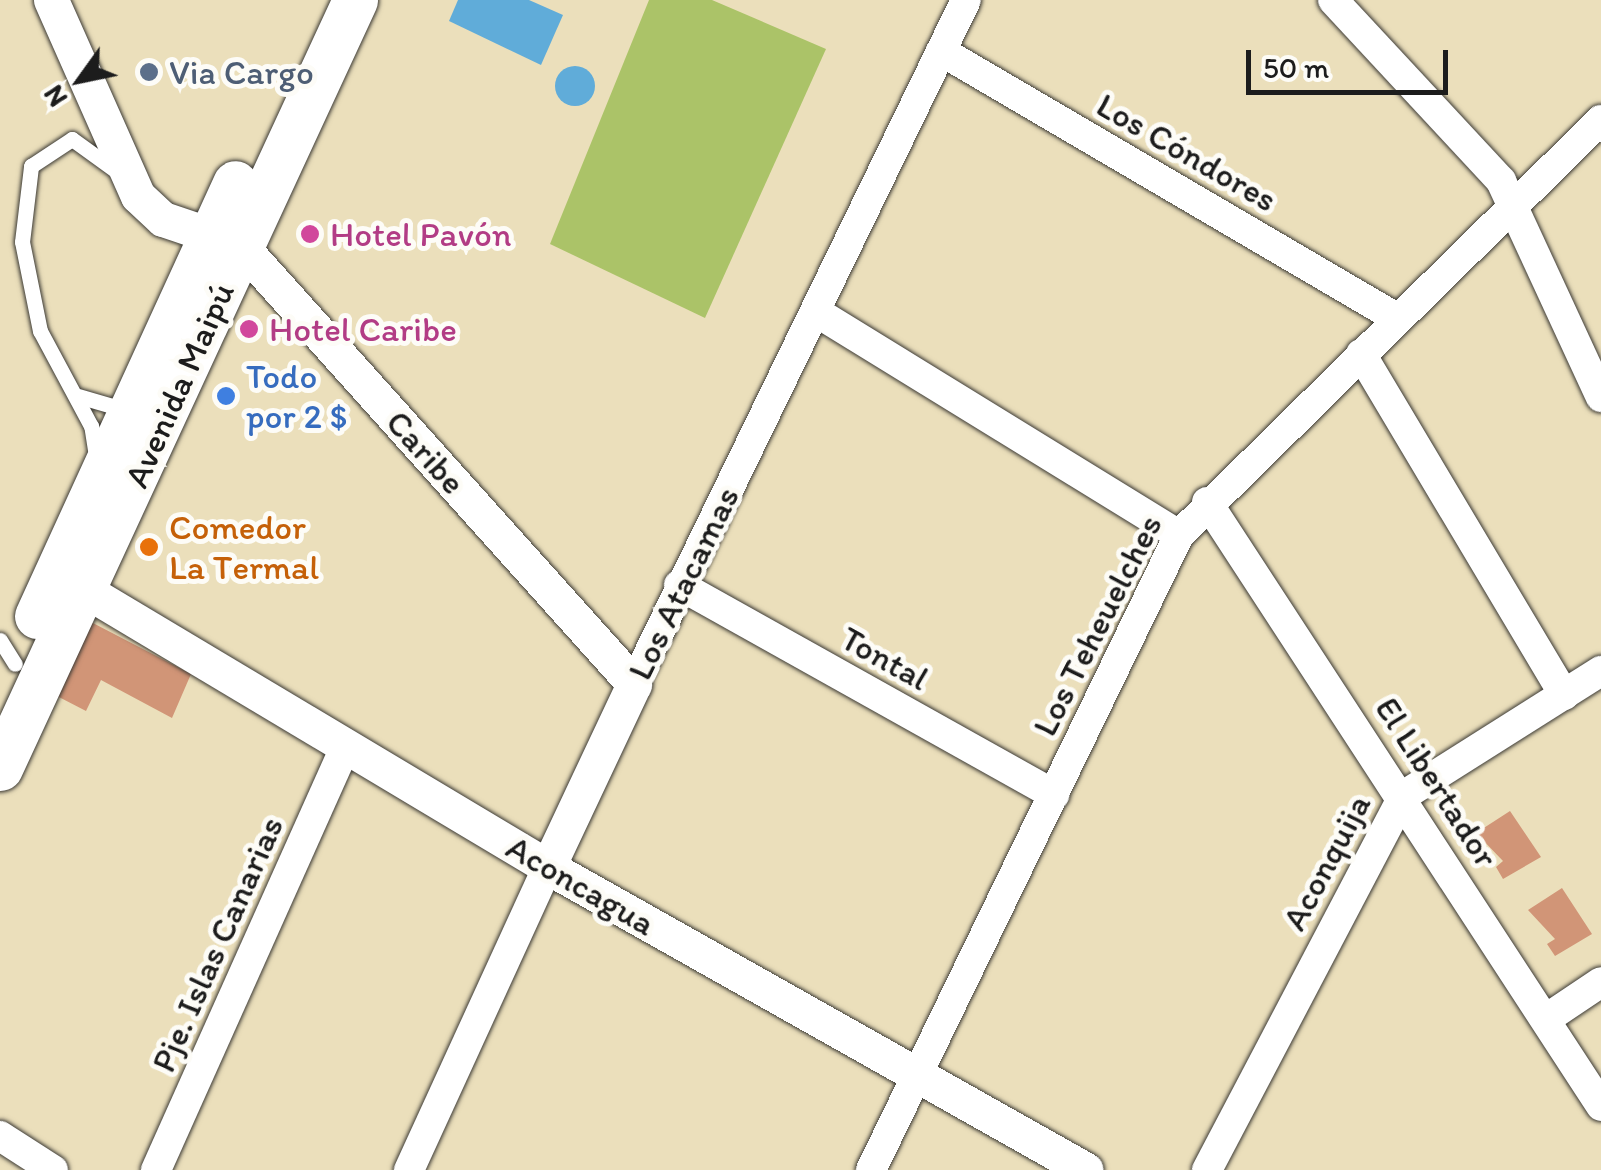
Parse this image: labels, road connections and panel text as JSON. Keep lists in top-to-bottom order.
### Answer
{
  "streets": {
    "main road": ["Avenida Maipú"],
    "street": [
      "Los Cóndores",
      "Caribe",
      "Los Atacamas",
      "Los Teheuelches",
      "Tontal",
      "El Libertador",
      "Aconquija",
      "Aconcagua",
      "Pje. Islas Canarias"
    ]
  },
  "crossings": [
    ["Los Cóndores", "Los Atacamas"],
    ["Los Cóndores", "Los Teheuelches"],
    ["Avenida Maipú", "Caribe"],
    ["Avenida Maipú", "Aconcagua"],
    ["Caribe", "Los Atacamas"],
    ["Los Atacamas", "Tontal"],
    ["Los Atacamas", "Aconcagua"],
    ["Los Teheuelches", "Tontal"],
    ["Los Teheuelches", "El Libertador"],
    ["Los Teheuelches", "Aconcagua"],
    ["El Libertador", "Aconquija"],
    ["Aconcagua", "Pje. Islas Canarias"]
  ],
  "places": [
    "Via Cargo",
    "Hotel Pavón",
    "Hotel Caribe",
    "Todo por 2 $",
    "Comedor La Termal"
  ],
  "scale_bar": "50 m",
  "north": "bottom left"
}
